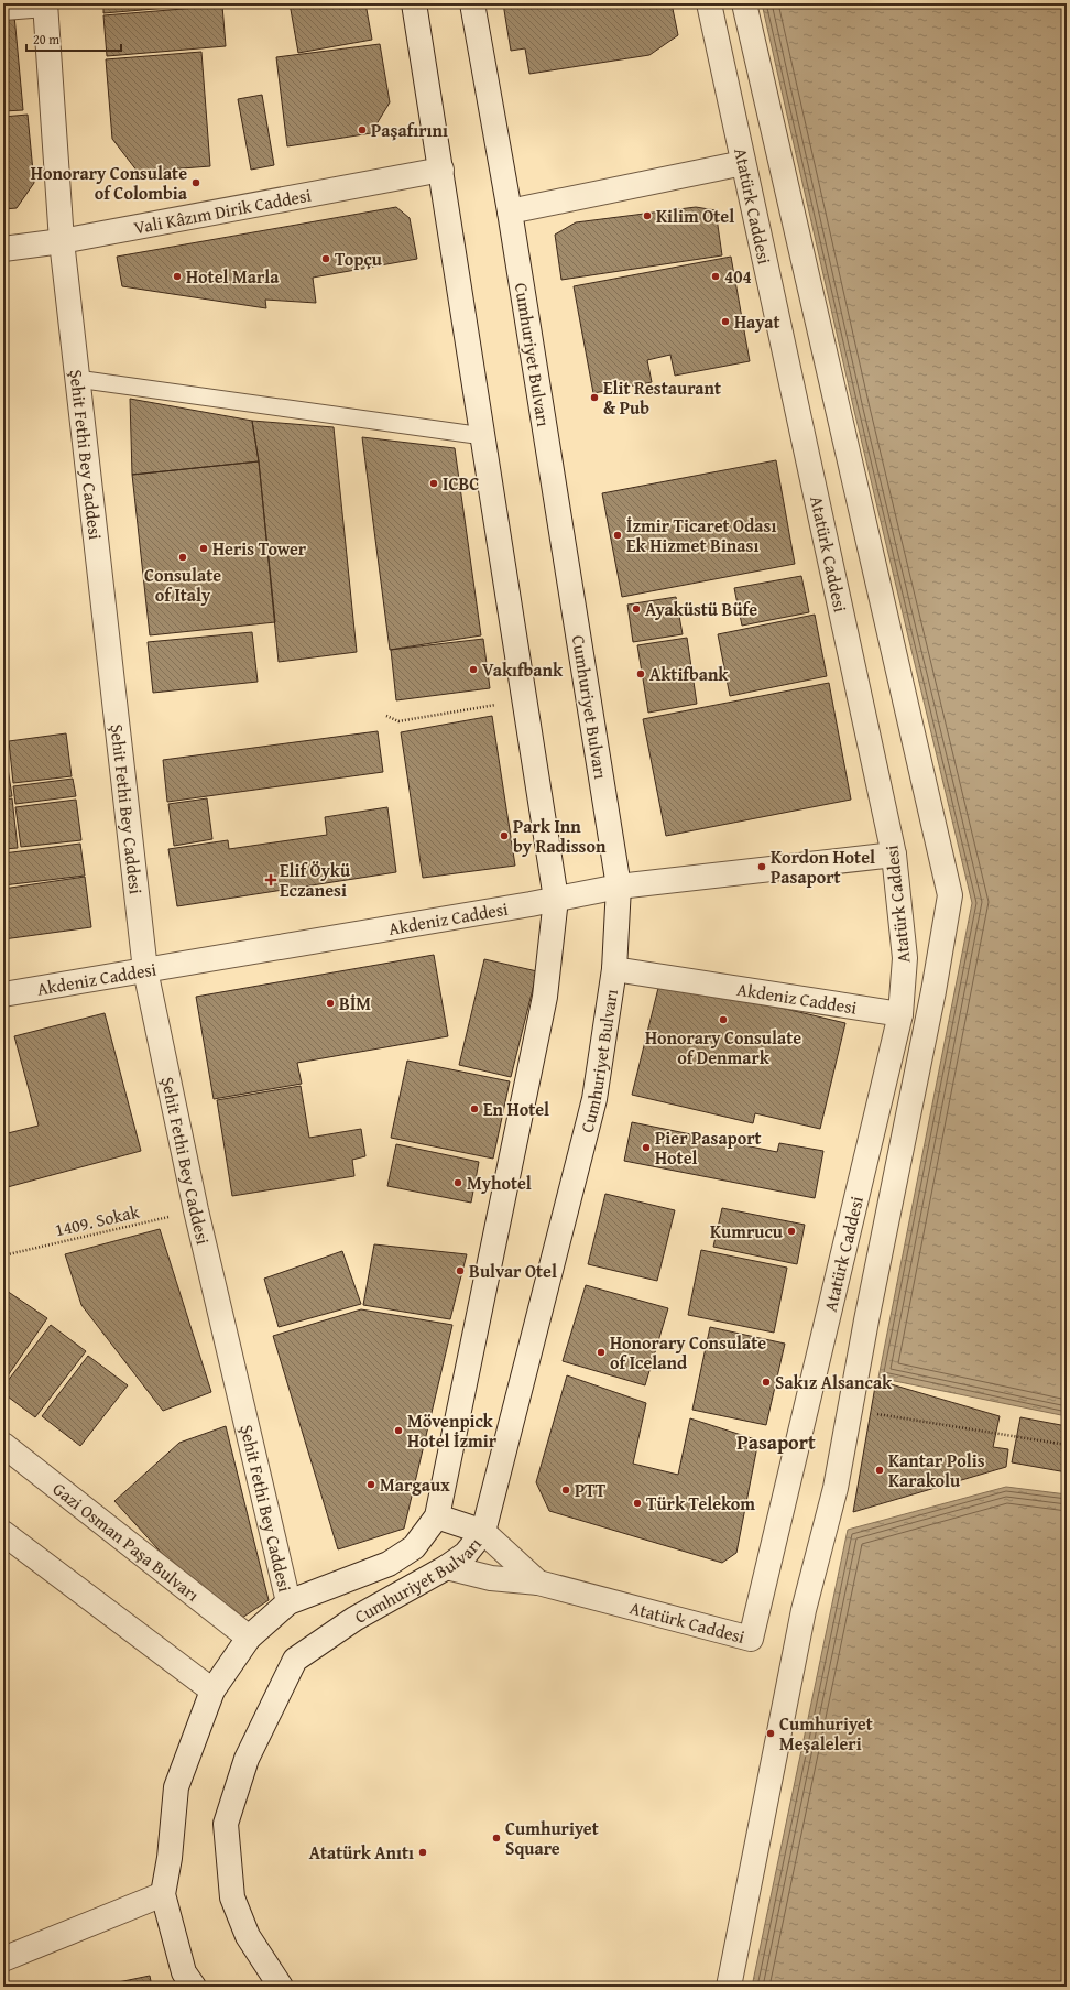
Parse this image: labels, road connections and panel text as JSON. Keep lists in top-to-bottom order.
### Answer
{
  "streets": {
    "street": [
      "Atatürk Caddesi",
      "Vali Kâzım Dirik Caddesi",
      "Cumhuriyet Bulvarı",
      "Şehit Fethi Bey Caddesi",
      "Akdeniz Caddesi",
      "Gazi Osman Paşa Bulvarı"
    ],
    "path": ["1409. Sokak"]
  },
  "crossings": [
    ["Atatürk Caddesi", "Cumhuriyet Bulvarı"],
    ["Atatürk Caddesi", "Akdeniz Caddesi"],
    ["Vali Kâzım Dirik Caddesi", "Cumhuriyet Bulvarı"],
    ["Vali Kâzım Dirik Caddesi", "Şehit Fethi Bey Caddesi"],
    ["Cumhuriyet Bulvarı", "Şehit Fethi Bey Caddesi"],
    ["Cumhuriyet Bulvarı", "Akdeniz Caddesi"],
    ["Cumhuriyet Bulvarı", "Gazi Osman Paşa Bulvarı"],
    ["Şehit Fethi Bey Caddesi", "Akdeniz Caddesi"],
    ["Şehit Fethi Bey Caddesi", "1409. Sokak"]
  ],
  "districts": ["Pasaport"],
  "places": {
    "other": [
      "Paşafırını",
      "Honorary Consulate of Colombia",
      "Kilim Otel",
      "Topçu",
      "Hotel Marla",
      "404",
      "Hayat",
      "Elit Restaurant & Pub",
      "ICBC",
      "İzmir Ticaret Odası Ek Hizmet Binası",
      "Heris Tower",
      "Consulate of Italy",
      "Ayaküstü Büfe",
      "Vakıfbank",
      "Aktifbank",
      "Park Inn by Radisson",
      "Kordon Hotel Pasaport",
      "BİM",
      "Honorary Consulate of Denmark",
      "En Hotel",
      "Pier Pasaport Hotel",
      "Myhotel",
      "Kumrucu",
      "Bulvar Otel",
      "Honorary Consulate of Iceland",
      "Sakız Alsancak",
      "Mövenpick Hotel İzmir",
      "Kantar Polis Karakolu",
      "Margaux",
      "PTT",
      "Türk Telekom",
      "Cumhuriyet Meşaleleri",
      "Cumhuriyet Square",
      "Atatürk Anıtı"
    ],
    "health": ["Elif Öykü Eczanesi"]
  },
  "scale_bar": "20 m"
}
